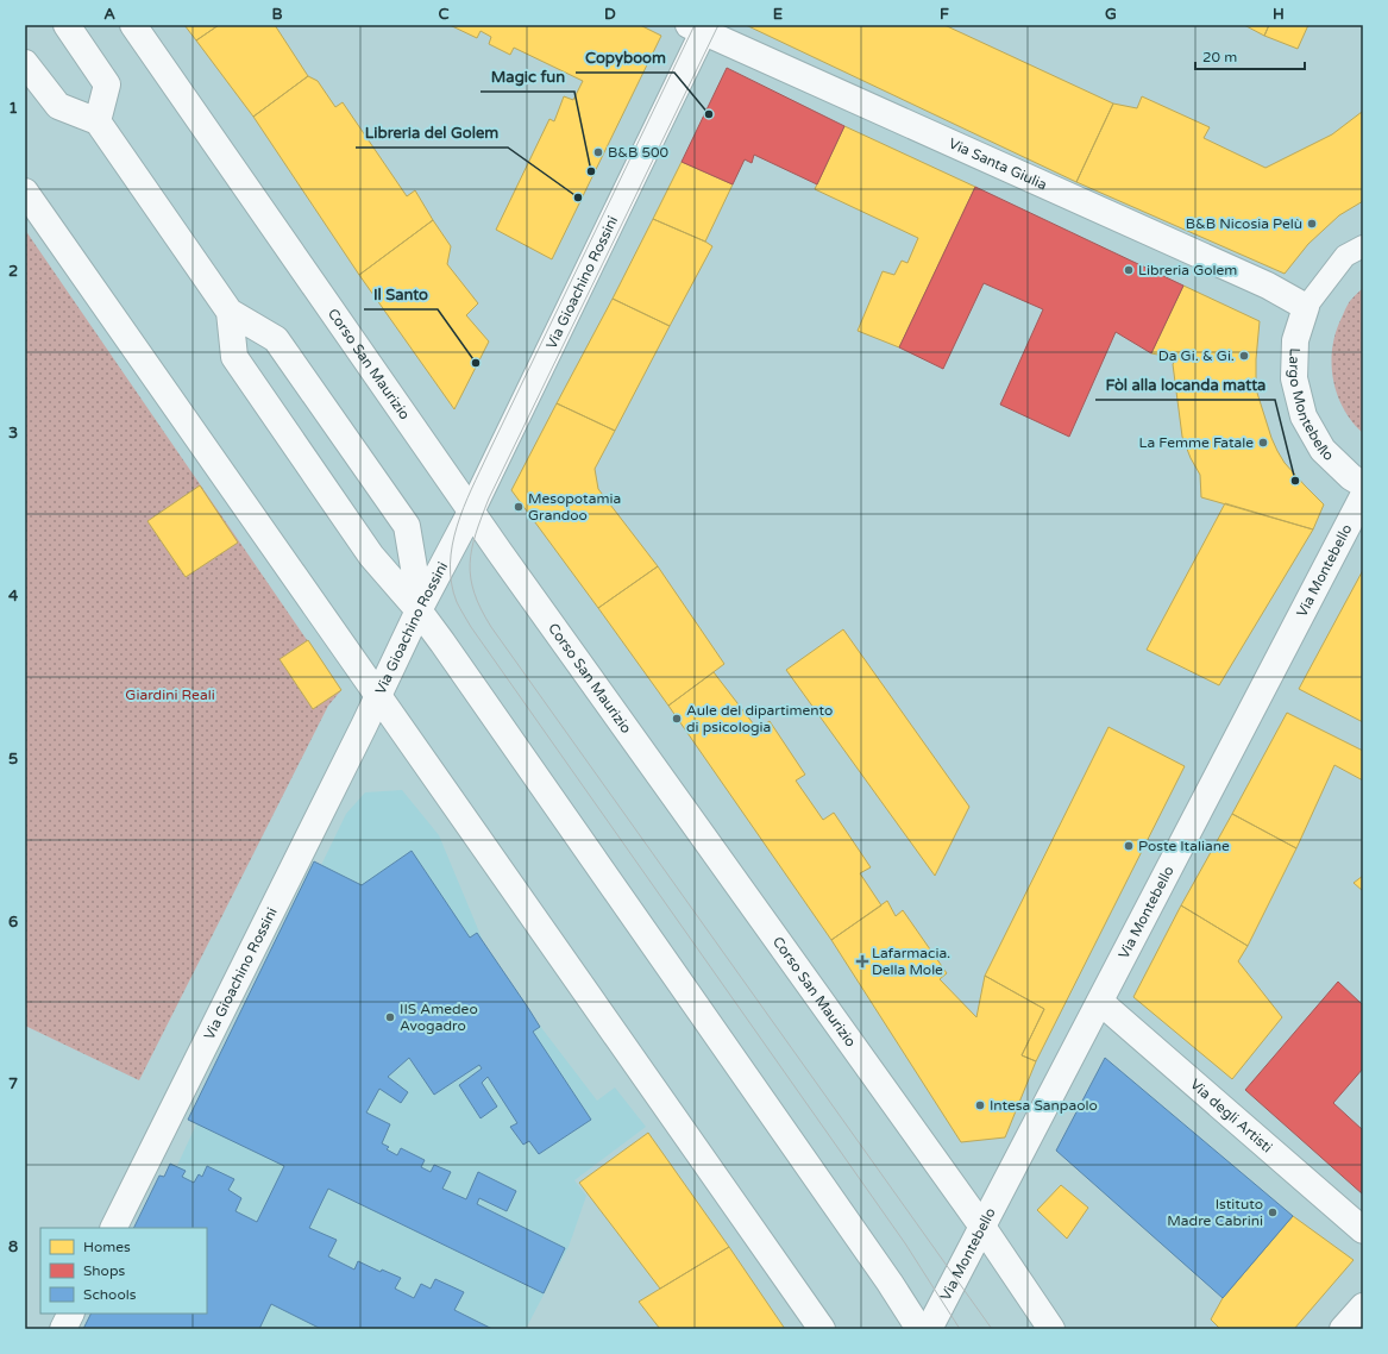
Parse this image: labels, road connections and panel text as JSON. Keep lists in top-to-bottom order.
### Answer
{
  "streets": {
    "street": [
      "Via Santa Giulia",
      "Via Gioachino Rossini",
      "Corso San Maurizio",
      "Largo Montebello",
      "Via Montebello",
      "Via degli Artisti"
    ]
  },
  "crossings": [
    ["Via Santa Giulia", "Via Gioachino Rossini"],
    ["Via Santa Giulia", "Largo Montebello"],
    ["Via Gioachino Rossini", "Corso San Maurizio"],
    ["Corso San Maurizio", "Via Montebello"],
    ["Via Montebello", "Via degli Artisti"]
  ],
  "parks": ["Giardini Reali"],
  "places": {
    "other": [
      "Copyboom",
      "B&B 500",
      "Magic fun",
      "Libreria del Golem",
      "B&B Nicosia Pelù",
      "Libreria Golem",
      "Da Gi. & Gi.",
      "Il Santo",
      "La Femme Fatale",
      "Fòl alla locanda matta",
      "Mesopotamia Grandoo",
      "Aule del dipartimento di psicologia",
      "Poste Italiane",
      "IIS Amedeo Avogadro",
      "Intesa Sanpaolo",
      "Istituto Madre Cabrini"
    ],
    "health": ["Lafarmacia. Della Mole"]
  },
  "legend": ["Homes", "Shops", "Schools"],
  "scale_bar": "20 m",
  "grid": {
    "columns": [
      "A",
      "B",
      "C",
      "D",
      "E",
      "F",
      "G",
      "H"
    ],
    "rows": [
      "1",
      "2",
      "3",
      "4",
      "5",
      "6",
      "7",
      "8"
    ]
  }
}
